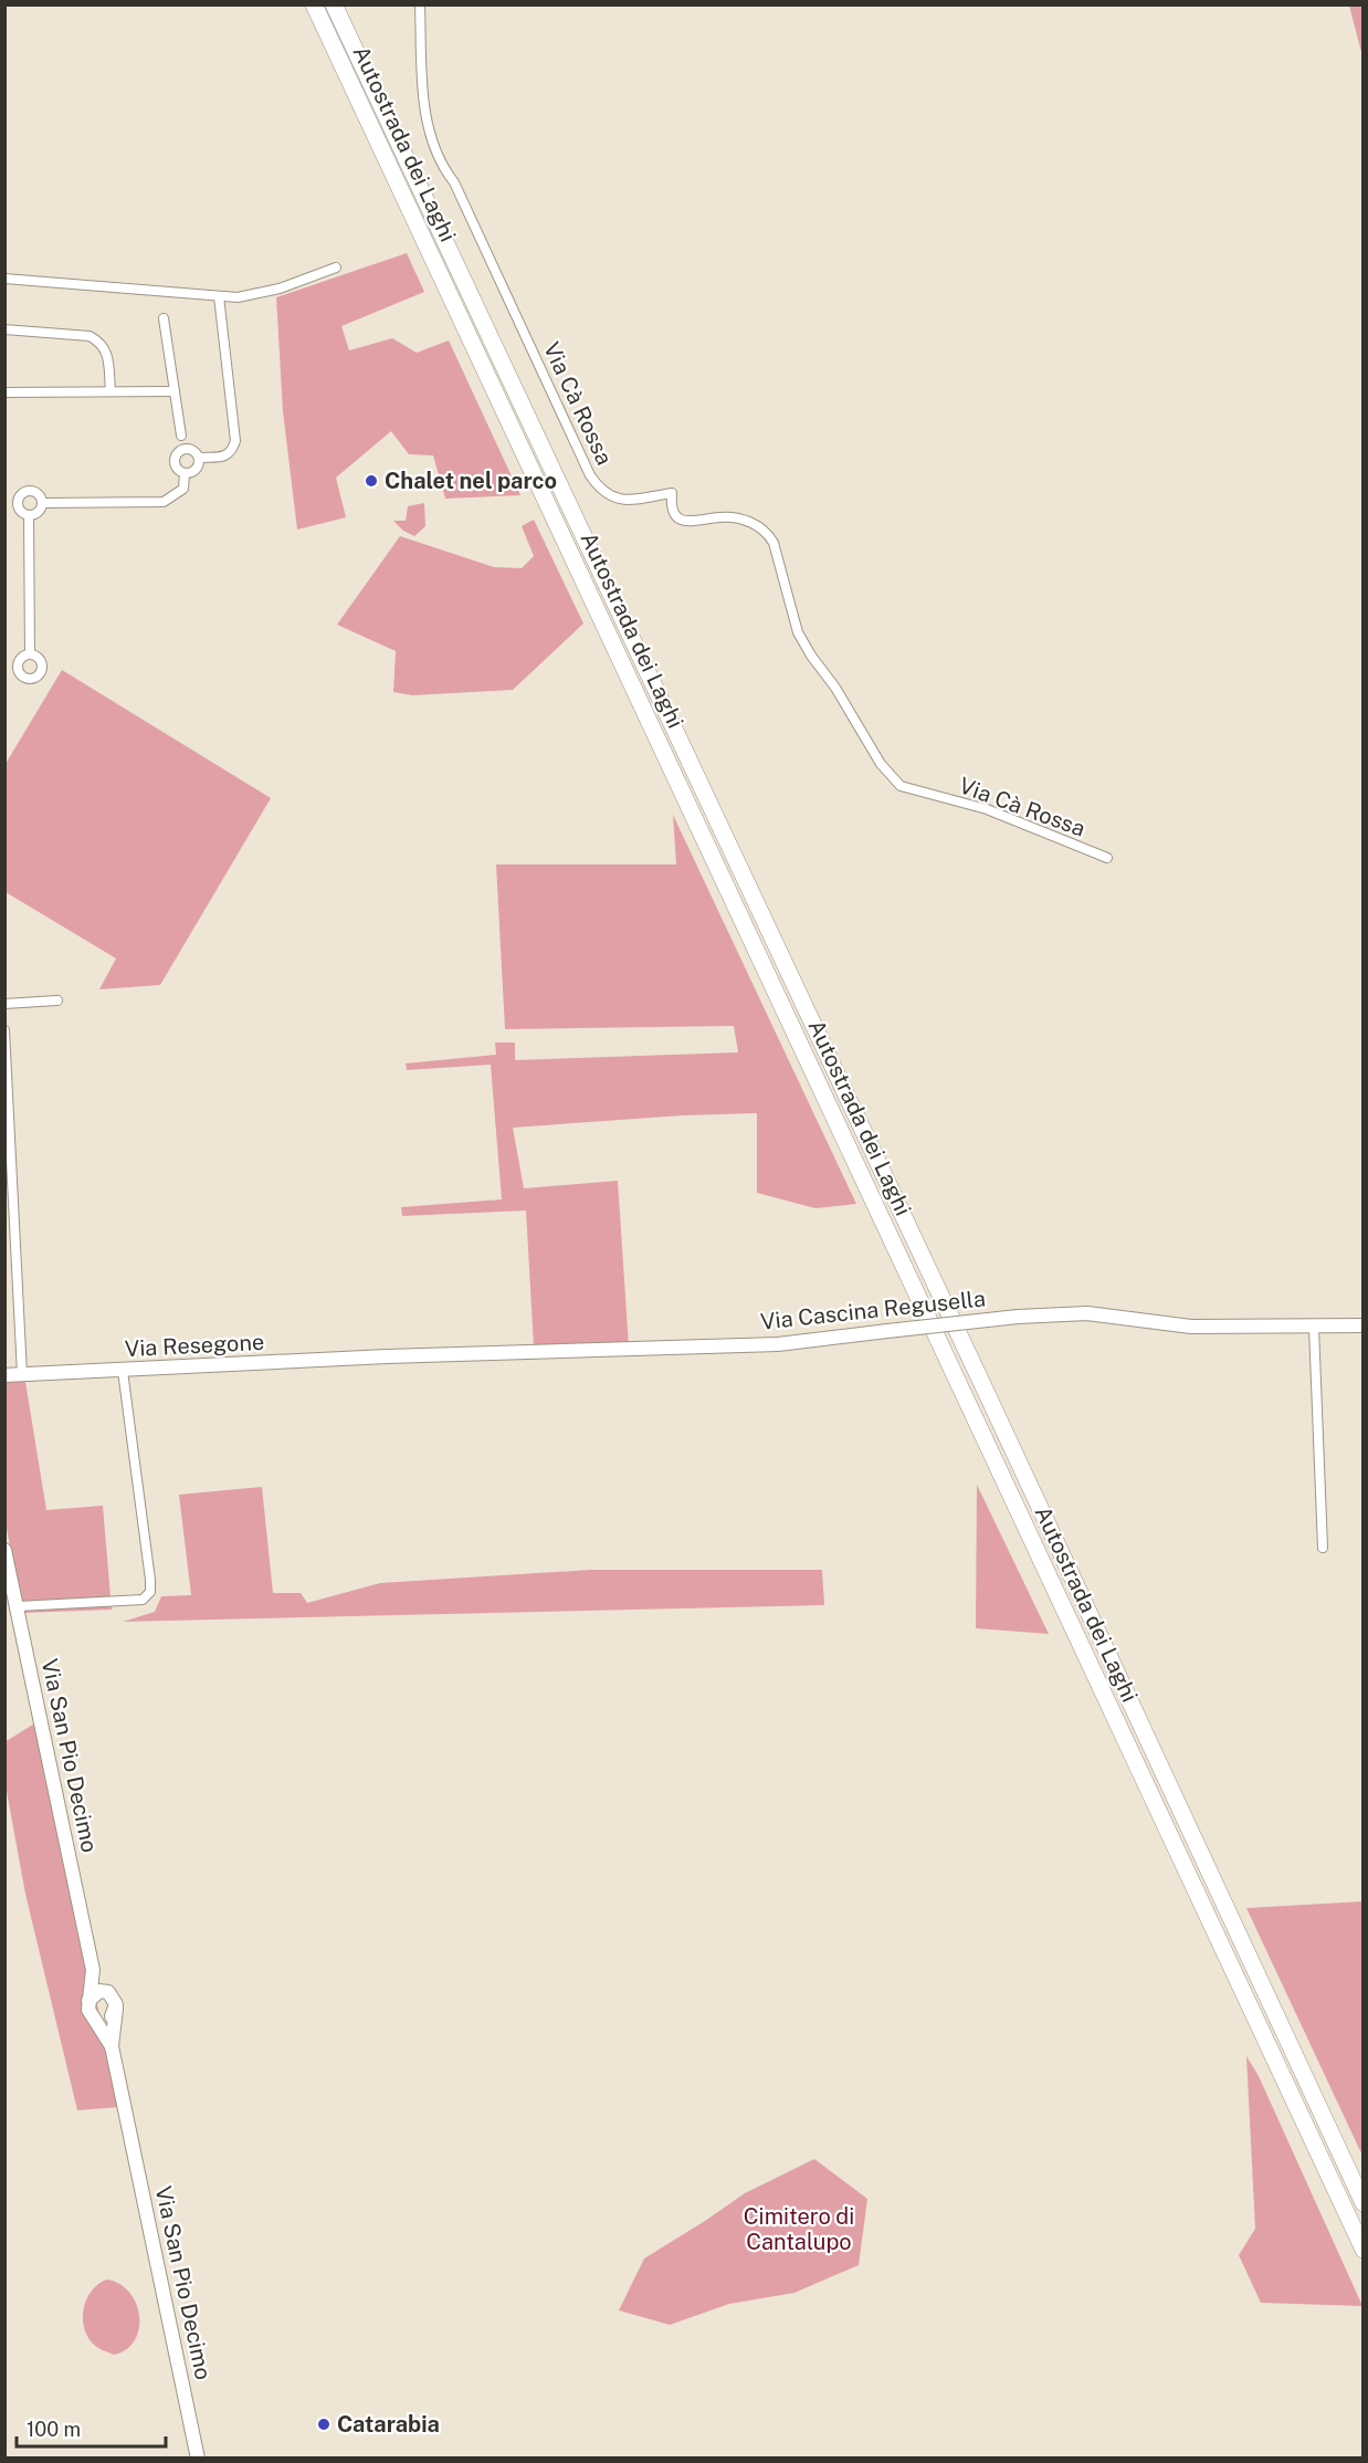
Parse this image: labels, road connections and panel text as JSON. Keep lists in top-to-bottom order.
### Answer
{
  "streets": {
    "highway": ["Autostrada dei Laghi"],
    "street": [
      "Via Cà Rossa",
      "Via Cascina Regusella",
      "Via Resegone",
      "Via San Pio Decimo"
    ]
  },
  "crossings": [
    ["Via Cascina Regusella", "Via Resegone"]
  ],
  "parks": ["Cimitero di Cantalupo"],
  "places": ["Chalet nel parco", "Catarabia"],
  "scale_bar": "100 m"
}
